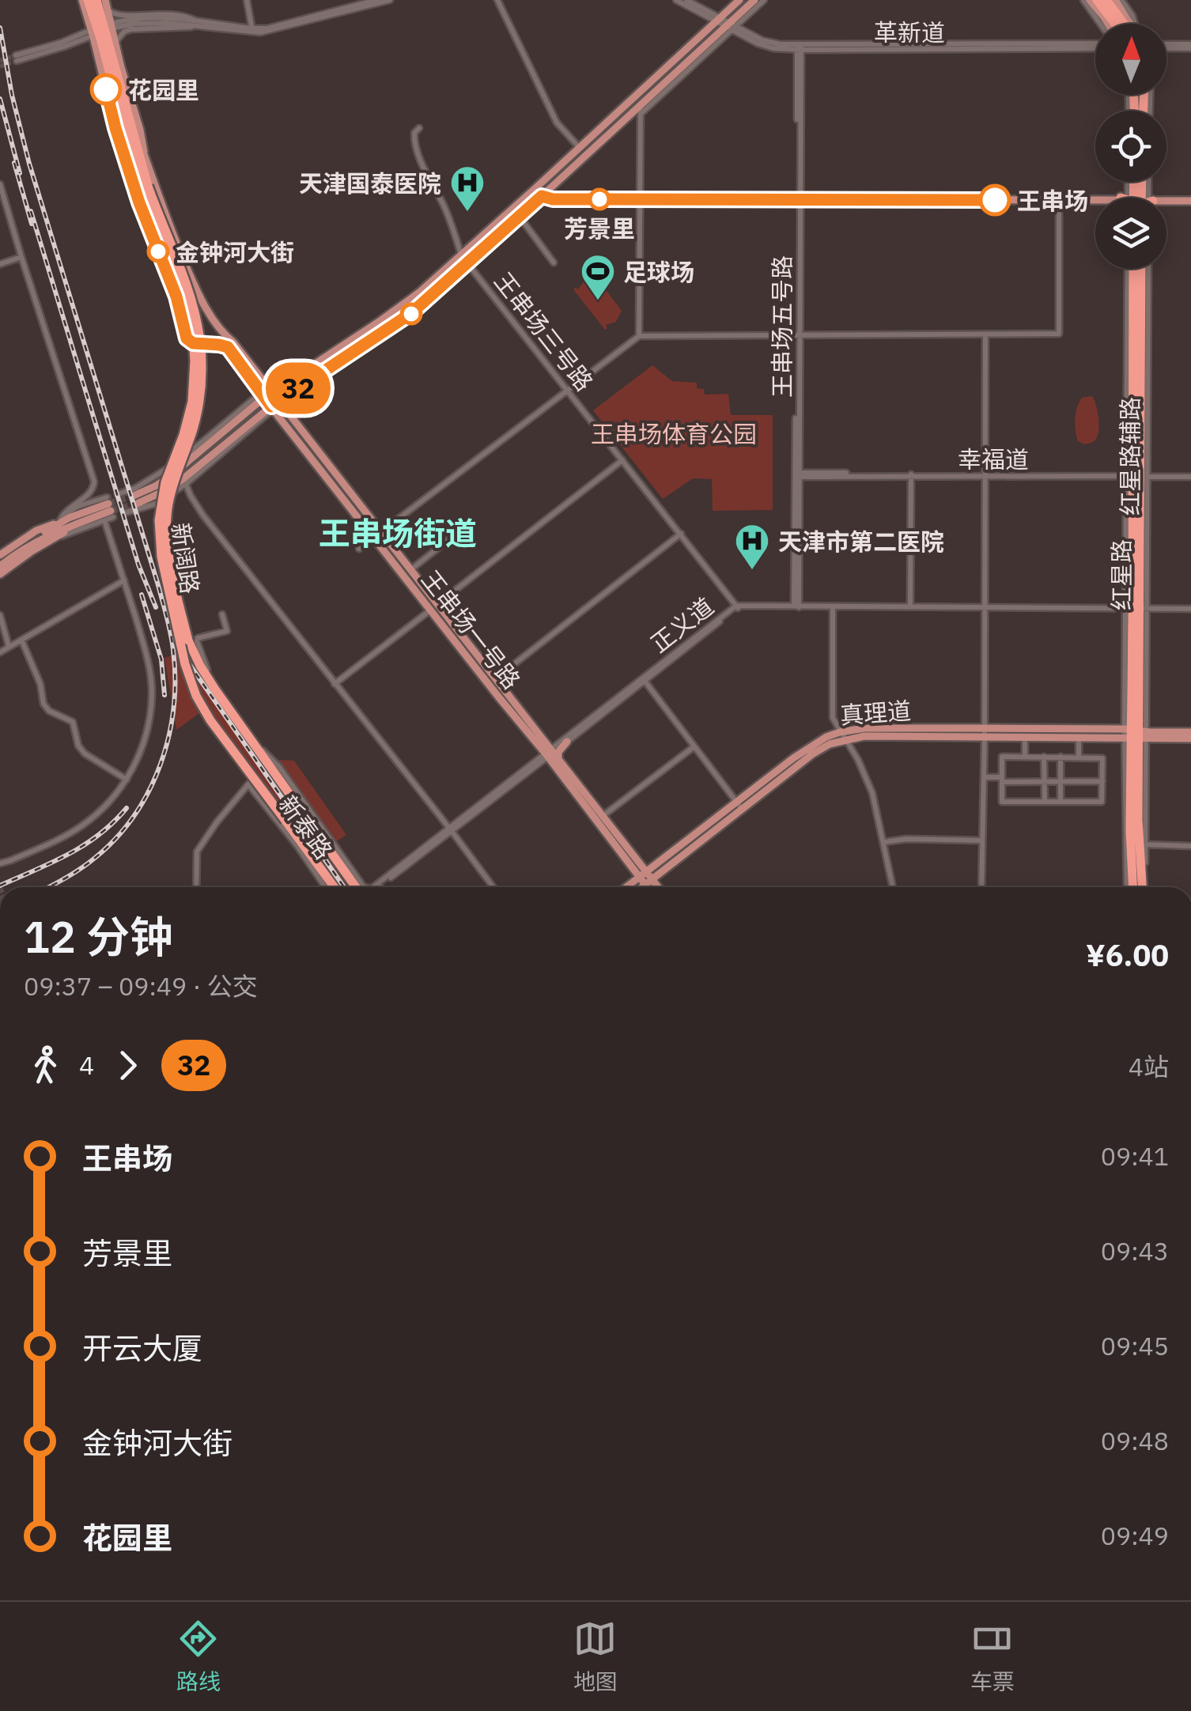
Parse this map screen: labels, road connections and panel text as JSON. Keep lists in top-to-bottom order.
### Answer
{
  "streets": {
    "highway": ["新阔路", "红星路"],
    "main road": ["王串场一号路", "真理道"],
    "street": [
      "革新道",
      "王串场五号路",
      "王串场三号路",
      "红星路辅路",
      "幸福道",
      "正义道",
      "新泰路"
    ]
  },
  "crossings": [
    ["革新道", "王串场五号路"],
    ["王串场五号路", "幸福道"],
    ["王串场五号路", "正义道"],
    ["王串场三号路", "正义道"],
    ["红星路辅路", "幸福道"],
    ["红星路辅路", "红星路"],
    ["幸福道", "红星路"],
    ["红星路", "正义道"],
    ["红星路", "真理道"],
    ["正义道", "王串场一号路"],
    ["王串场一号路", "真理道"]
  ],
  "districts": ["王串场街道"],
  "parks": ["王串场体育公园"],
  "places": {
    "other": [
      "花园里",
      "芳景里",
      "王串场",
      "金钟河大街"
    ],
    "hospital": ["天津国泰医院", "天津市第二医院"],
    "sports": ["足球场"]
  },
  "lines": ["bus line 32"],
  "north": "top",
  "page": {
    "on_map": "32",
    "heading": ["12 分钟", "09:37 – 09:49 · 公交", "¥6.00"],
    "legs": ["4", "32", "4站"],
    "list": [
      {
        "name": "王串场",
        "value": "09:41"
      },
      {
        "name": "芳景里",
        "value": "09:43"
      },
      {
        "name": "开云大厦",
        "value": "09:45"
      },
      {
        "name": "金钟河大街",
        "value": "09:48"
      },
      {
        "name": "花园里",
        "value": "09:49"
      }
    ],
    "tabs": ["路线", "地图", "车票"]
  }
}
